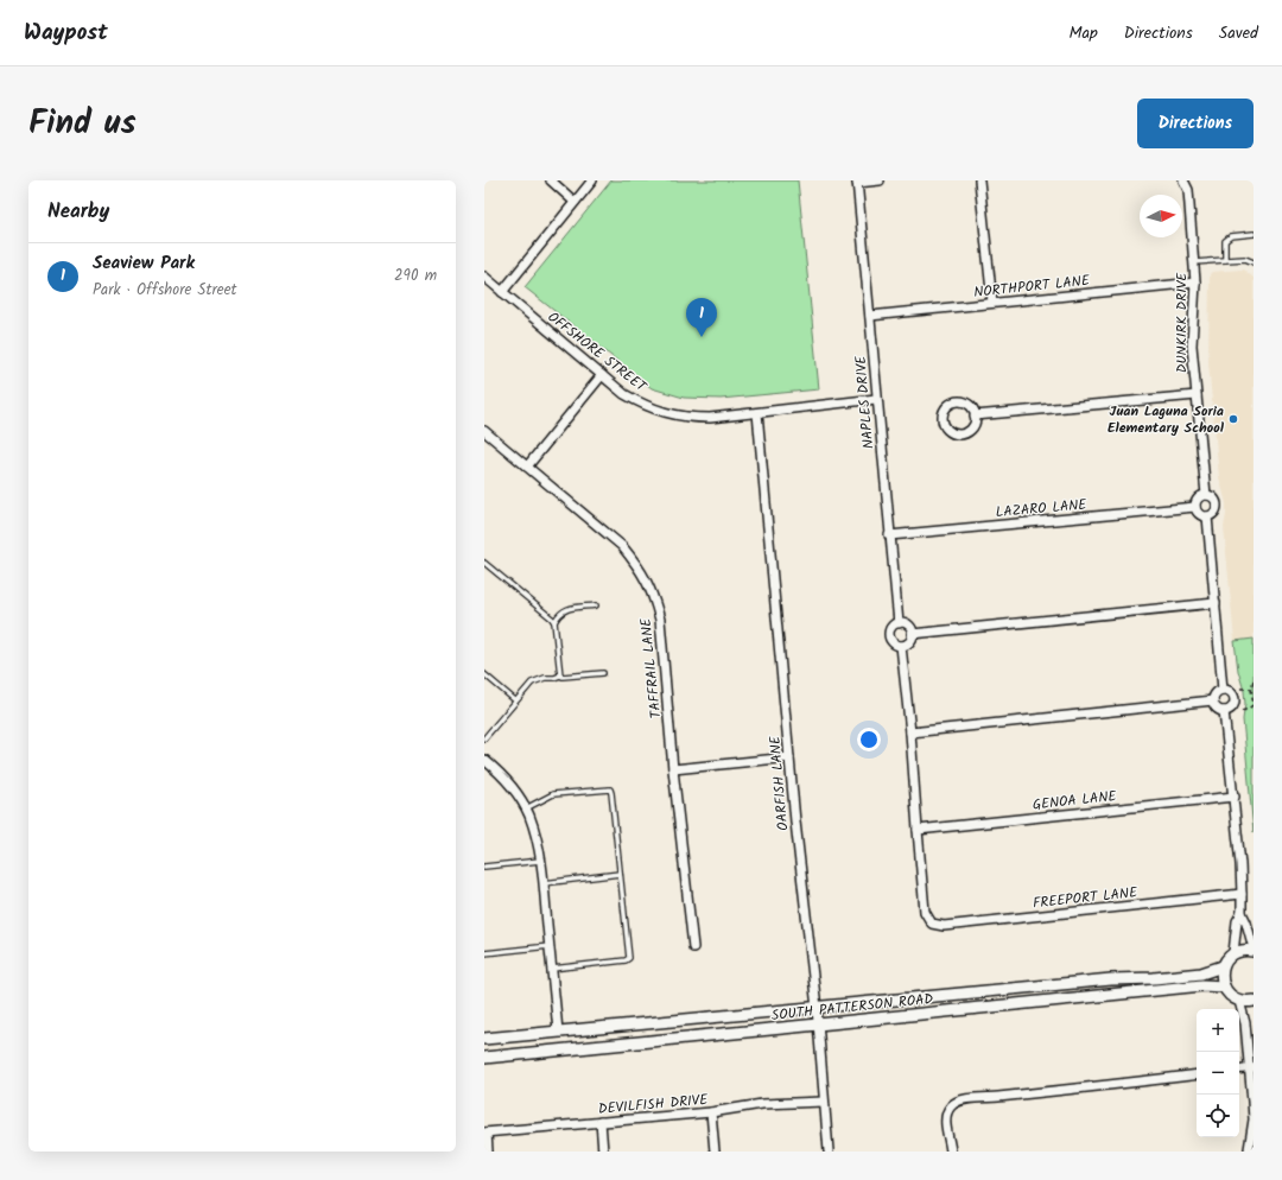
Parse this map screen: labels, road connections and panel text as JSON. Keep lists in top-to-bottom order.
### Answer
{
  "streets": {
    "street": [
      "NORTHPORT LANE",
      "DUNKIRK DRIVE",
      "OFFSHORE STREET",
      "NAPLES DRIVE",
      "LAZARO LANE",
      "TAFFRAIL LANE",
      "OARFISH LANE",
      "GENOA LANE",
      "FREEPORT LANE",
      "SOUTH PATTERSON ROAD",
      "DEVILFISH DRIVE"
    ]
  },
  "crossings": [
    ["NORTHPORT LANE", "DUNKIRK DRIVE"],
    ["NORTHPORT LANE", "NAPLES DRIVE"],
    ["DUNKIRK DRIVE", "LAZARO LANE"],
    ["OFFSHORE STREET", "NAPLES DRIVE"],
    ["OFFSHORE STREET", "OARFISH LANE"],
    ["NAPLES DRIVE", "LAZARO LANE"],
    ["OARFISH LANE", "SOUTH PATTERSON ROAD"],
    ["OARFISH LANE", "DEVILFISH DRIVE"],
    ["GENOA LANE", "FREEPORT LANE"]
  ],
  "places": ["Juan Laguna Soria Elementary School"],
  "north": "right",
  "page": {
    "header": "Waypost",
    "nav": ["Map", "Directions", "Saved"],
    "title": "Find us",
    "buttons": "Directions",
    "heading": "Nearby",
    "list": [
      {
        "mark": "1",
        "name": "Seaview Park",
        "note": "Park · Offshore Street",
        "value": "290 m"
      }
    ],
    "pins": "1",
    "map_buttons": ["+", "−"]
  }
}
